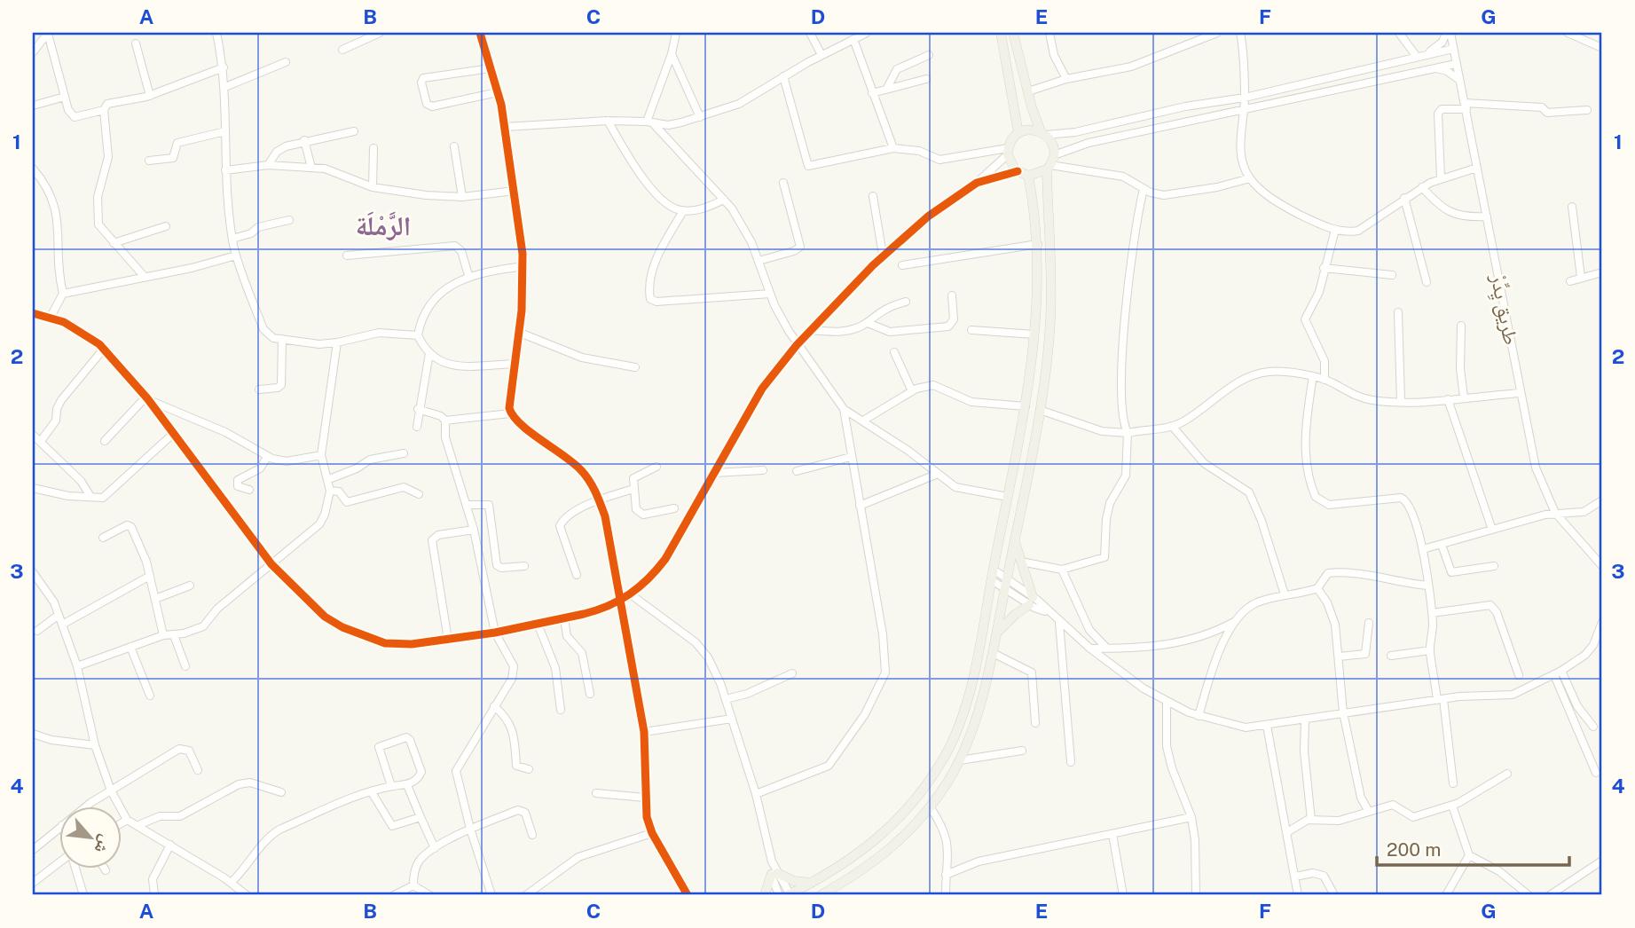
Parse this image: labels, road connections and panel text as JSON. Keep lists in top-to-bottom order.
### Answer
{
  "streets": {
    "street": ["طريق يِدِّرْ"]
  },
  "districts": ["الرَّمْلَة"],
  "scale_bar": "200 m",
  "north": "bottom right",
  "grid": {
    "columns": [
      "A",
      "B",
      "C",
      "D",
      "E",
      "F",
      "G"
    ],
    "rows": [
      "1",
      "2",
      "3",
      "4"
    ]
  }
}
